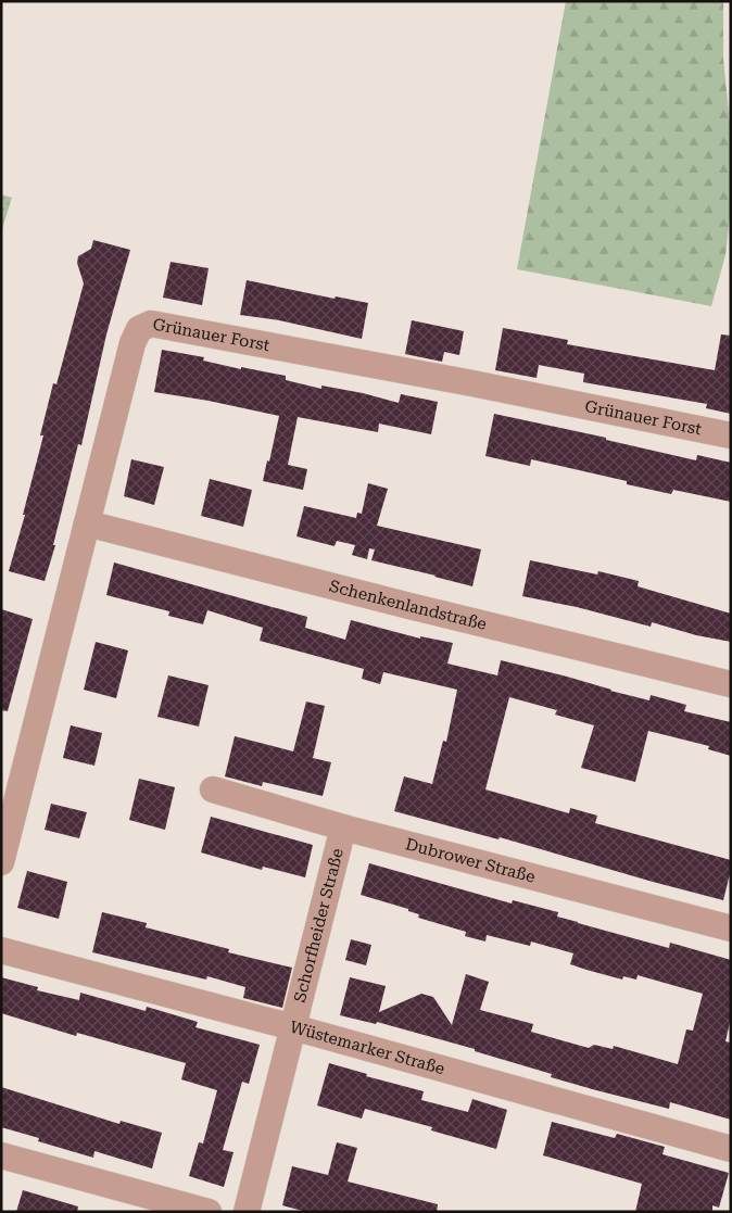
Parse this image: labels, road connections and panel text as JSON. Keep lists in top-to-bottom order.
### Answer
{
  "streets": {
    "street": [
      "Grünauer Forst",
      "Schenkenlandstraße",
      "Dubrower Straße",
      "Schorfheider Straße",
      "Wüstemarker Straße"
    ]
  },
  "crossings": [
    ["Grünauer Forst", "Schenkenlandstraße"],
    ["Dubrower Straße", "Schorfheider Straße"],
    ["Schorfheider Straße", "Wüstemarker Straße"]
  ]
}
